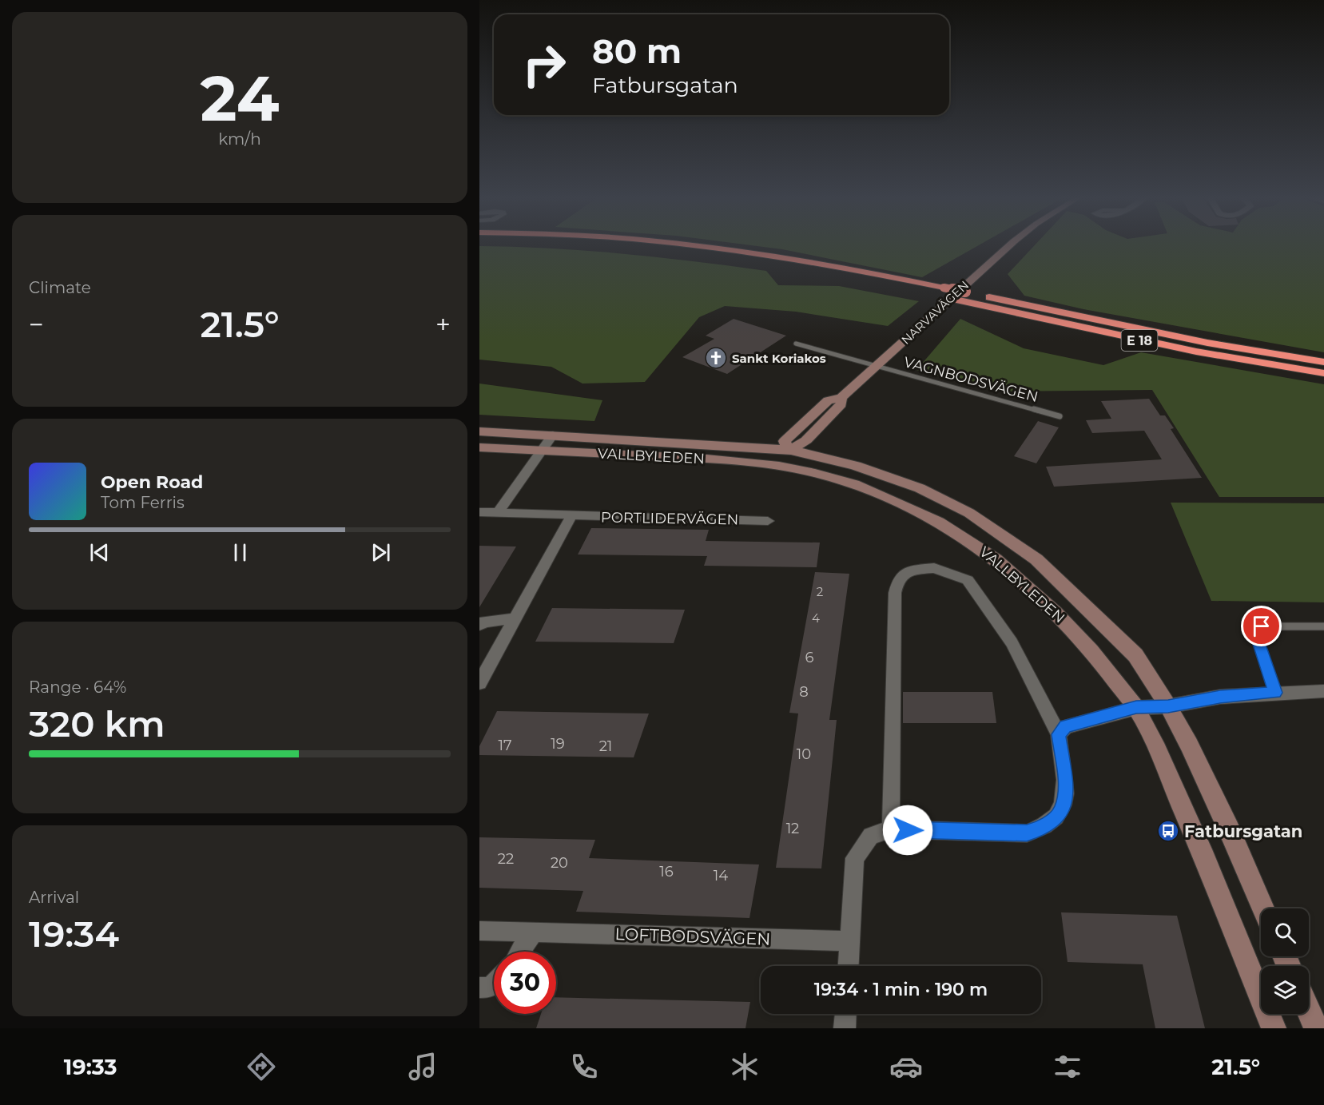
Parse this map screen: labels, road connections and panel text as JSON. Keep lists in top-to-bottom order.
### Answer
{
  "streets": {
    "highway": ["E 18"],
    "main road": ["NARVAVÄGEN", "VALLBYLEDEN"],
    "street": ["PORTLIDERVÄGEN", "LOFTBODSVÄGEN"],
    "lane": ["VAGNBODSVÄGEN"]
  },
  "crossings": [
    ["NARVAVÄGEN", "VAGNBODSVÄGEN"],
    ["NARVAVÄGEN", "VALLBYLEDEN"]
  ],
  "places": {
    "church": ["Sankt Koriakos"],
    "bus stop": ["Fatbursgatan"]
  },
  "house_numbers": [
    "2",
    "4",
    "6",
    "8",
    "19",
    "17",
    "21",
    "10",
    "12",
    "22",
    "20",
    "16",
    "14"
  ],
  "page": {
    "tile": [
      ["24", "km/h"],
      "Climate",
      ["Range · 64%", "320 km"],
      ["Arrival", "19:34"]
    ],
    "turn": ["80 m", "Fatbursgatan"],
    "heat": ["−", "21.5°", "+"],
    "song": ["Open Road", "Tom Ferris"],
    "limit": "30",
    "trip": "19:34 · 1 min · 190 m",
    "tabs": ["19:33", "21.5°"]
  }
}
